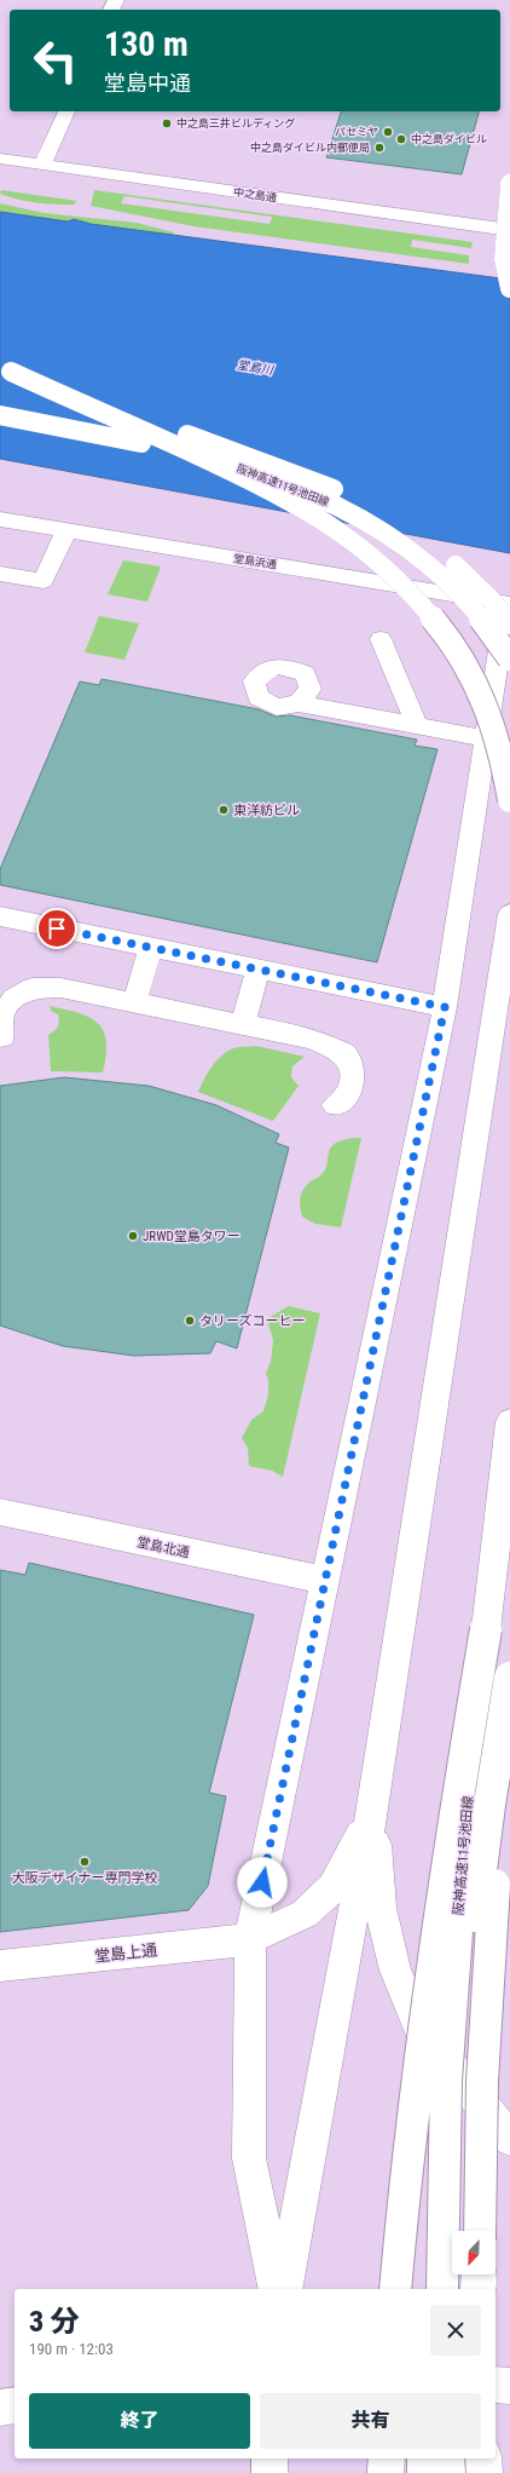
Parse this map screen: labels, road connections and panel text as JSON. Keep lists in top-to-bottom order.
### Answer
{
  "streets": {
    "main road": [
      "中之島通",
      "阪神高速11号池田線",
      "堂島浜通",
      "堂島北通",
      "堂島上通"
    ]
  },
  "crossings": [
    ["阪神高速11号池田線", "堂島浜通"]
  ],
  "water": ["堂島川"],
  "places": [
    "中之島三井ビルディング",
    "パセミヤ",
    "中之島ダイビル",
    "中之島ダイビル内郵便局",
    "東洋紡ビル",
    "JRWD堂島タワー",
    "タリーズコーヒー",
    "大阪デザイナー専門学校"
  ],
  "north": "bottom left",
  "page": {
    "turn": ["130 m", "堂島中通"],
    "heading": ["3 分", "190 m · 12:03"],
    "buttons": ["終了", "共有"]
  }
}
